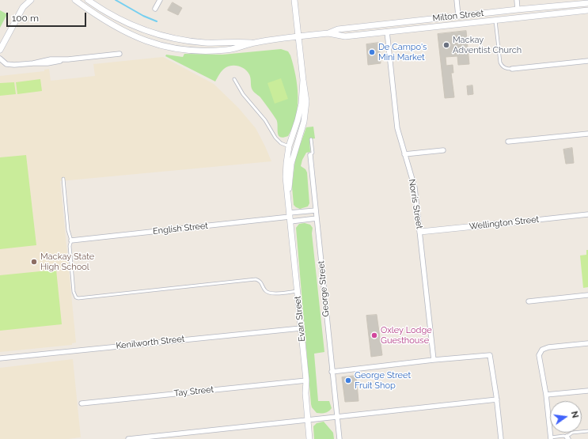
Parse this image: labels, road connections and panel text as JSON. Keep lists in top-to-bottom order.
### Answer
{
  "streets": {
    "street": [
      "Milton Street",
      "Norris Street",
      "Wellington Street",
      "English Street",
      "George Street",
      "Evan Street",
      "Kenilworth Street",
      "Tay Street"
    ]
  },
  "crossings": [
    ["Milton Street", "Norris Street"],
    ["Norris Street", "Wellington Street"],
    ["English Street", "Evan Street"],
    ["Evan Street", "Kenilworth Street"],
    ["Evan Street", "Tay Street"]
  ],
  "places": [
    "Mackay Adventist Church",
    "De Campo's Mini Market",
    "Mackay State High School",
    "Oxley Lodge Guesthouse",
    "George Street Fruit Shop"
  ],
  "scale_bar": "100 m",
  "north": "right"
}
